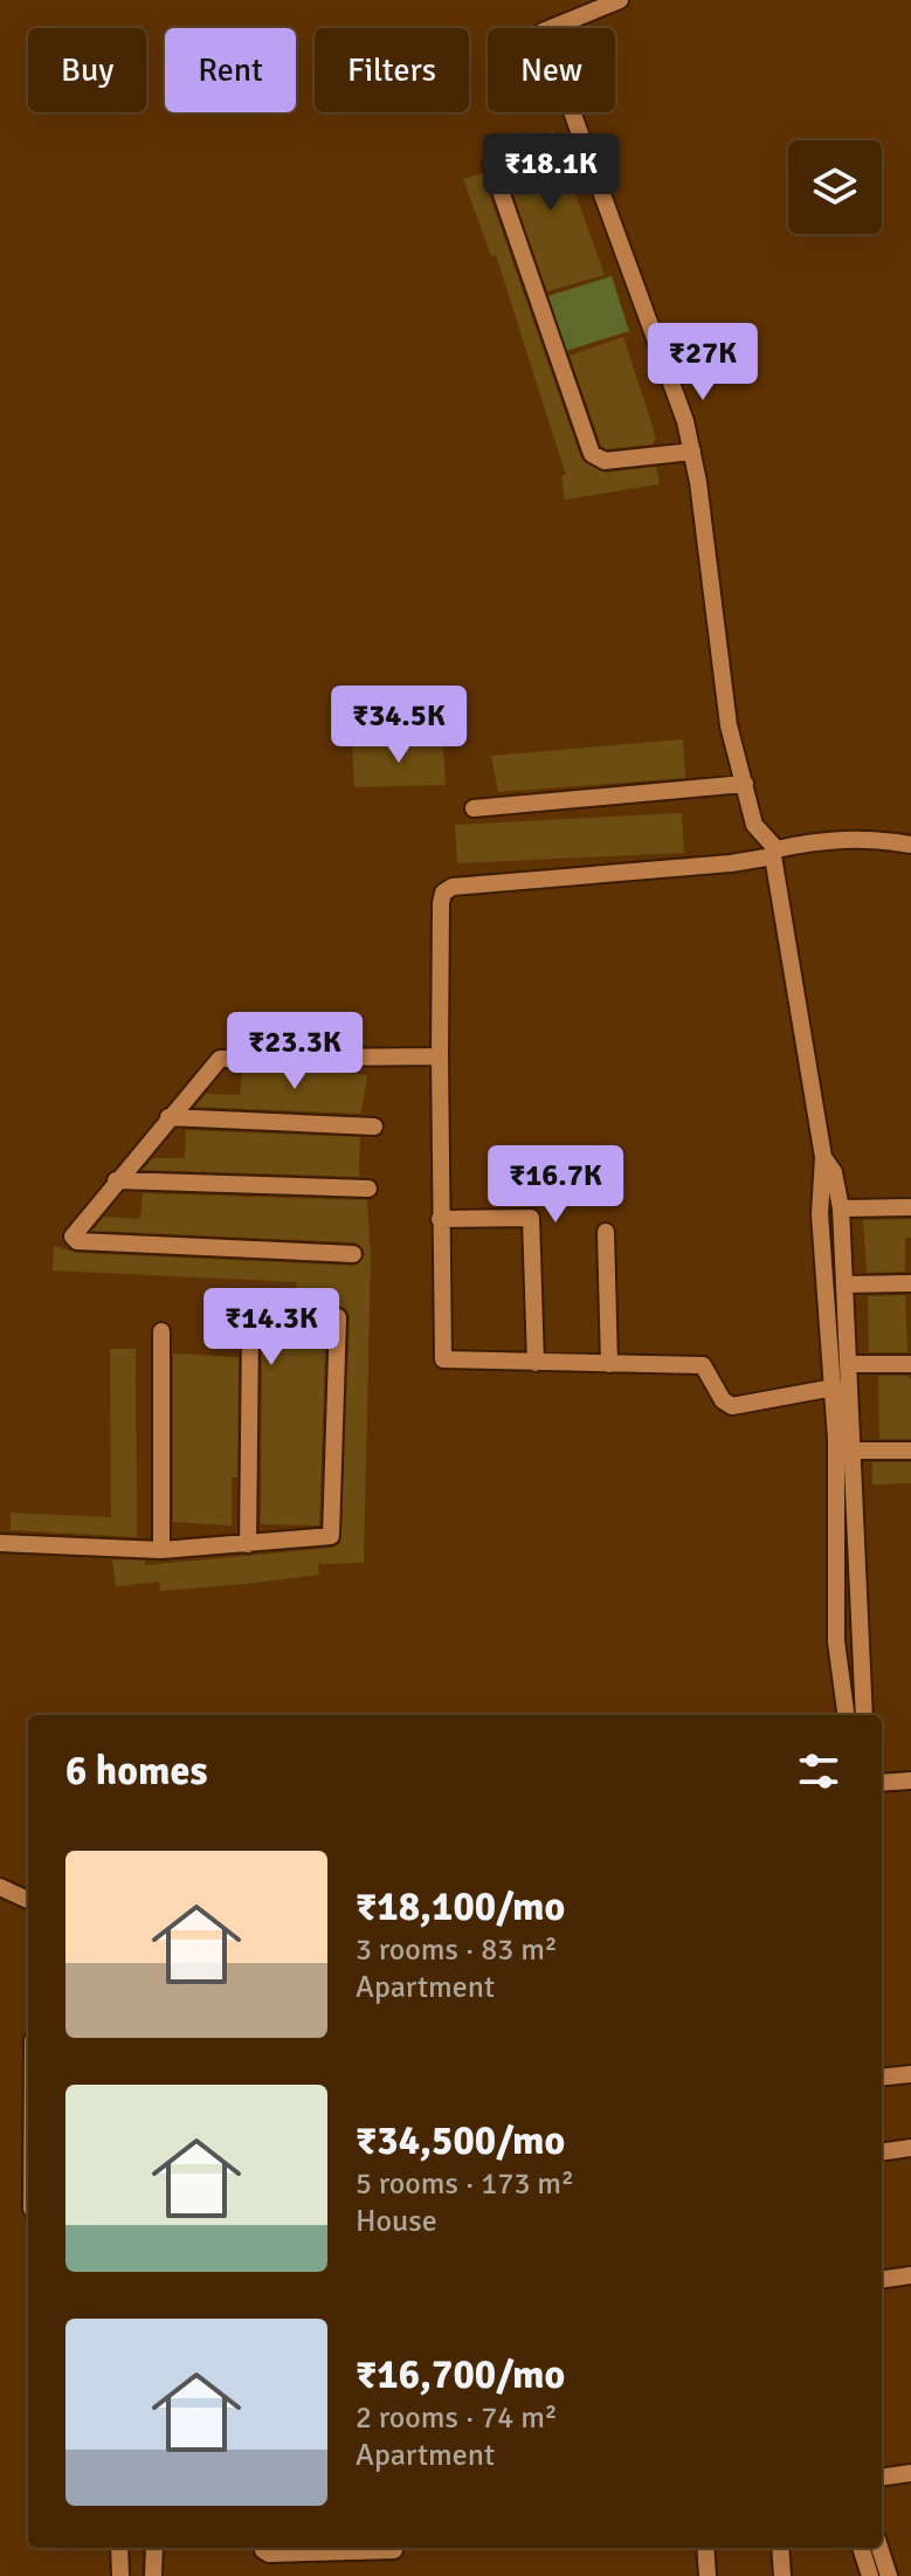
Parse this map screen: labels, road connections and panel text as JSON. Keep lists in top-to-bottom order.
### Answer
{
  "page": {
    "chip": [
      "Buy",
      "Rent",
      "Filters",
      "New"
    ],
    "price": [
      "₹18.1K",
      "₹27K",
      "₹34.5K",
      "₹23.3K",
      "₹16.7K",
      "₹14.3K"
    ],
    "heading": "6 homes",
    "list": [
      {
        "name": "₹18,100/mo",
        "note": "3 rooms · 83 m² · Apartment"
      },
      {
        "name": "₹34,500/mo",
        "note": "5 rooms · 173 m² · House"
      },
      {
        "name": "₹16,700/mo",
        "note": "2 rooms · 74 m² · Apartment"
      }
    ]
  }
}
